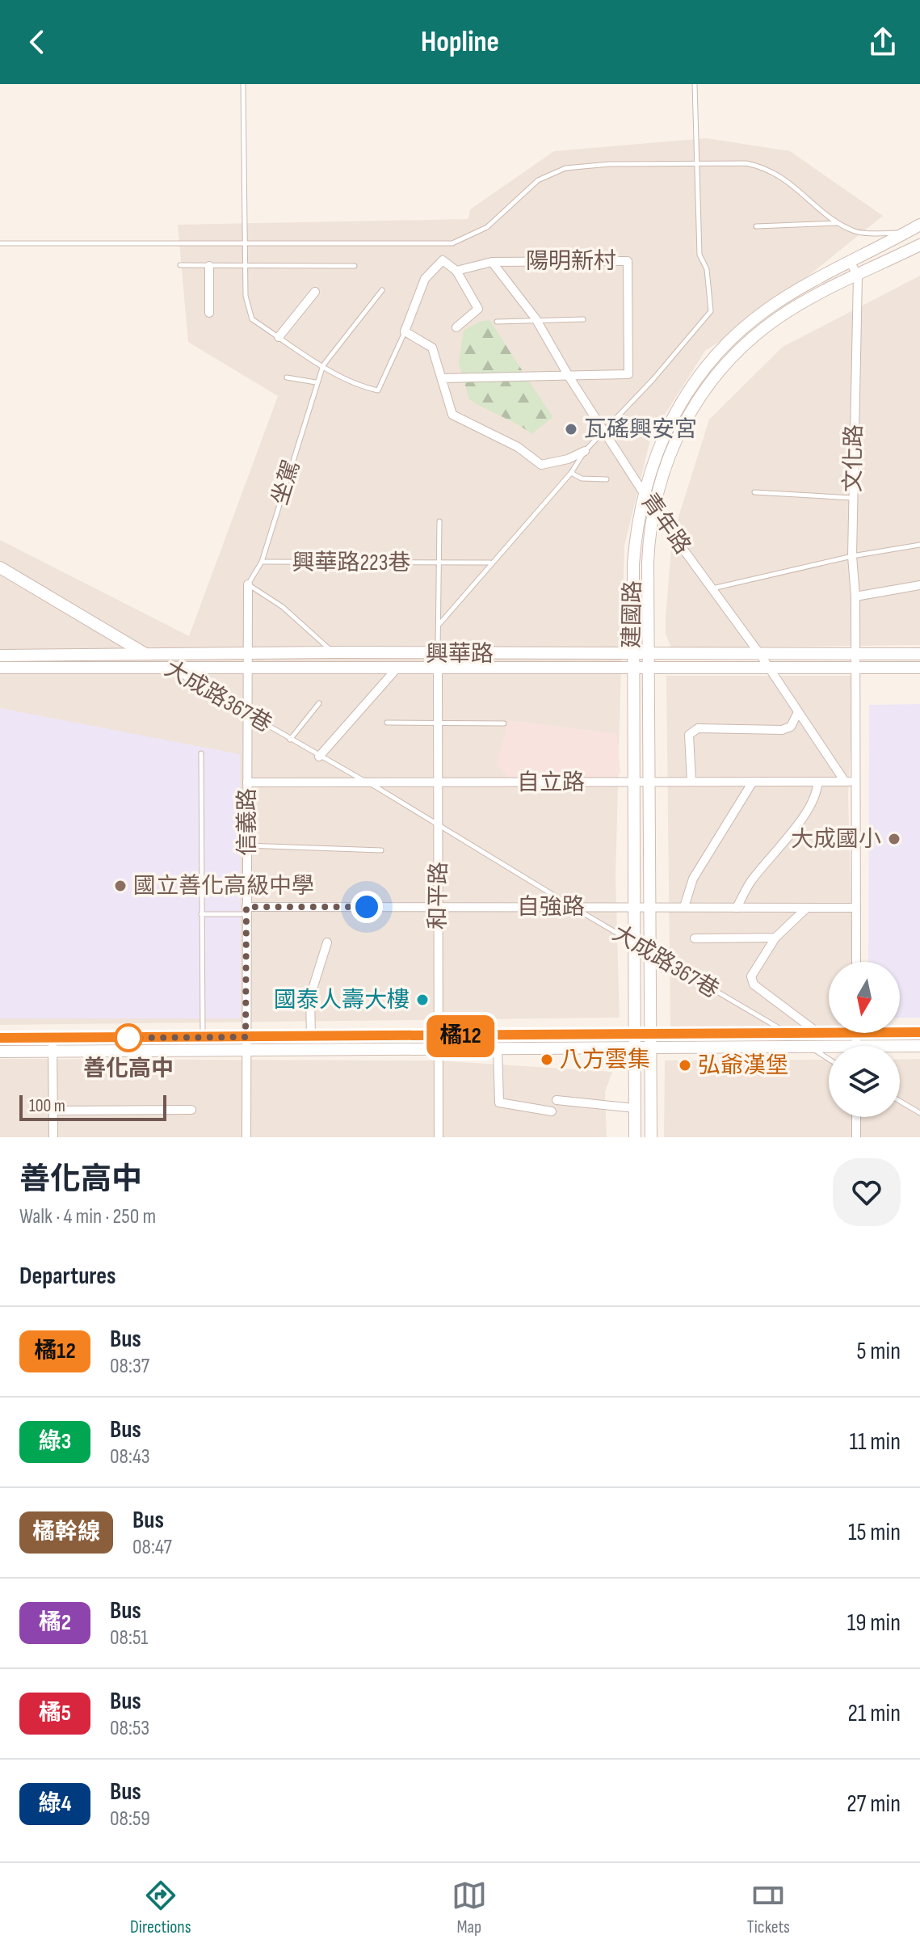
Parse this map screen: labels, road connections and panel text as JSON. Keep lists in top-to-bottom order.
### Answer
{
  "streets": {
    "street": [
      "陽明新村",
      "文化路",
      "青年路",
      "建國路",
      "興華路",
      "自立路",
      "信義路",
      "和平路",
      "自強路"
    ],
    "lane": ["坐駕", "興華路223巷", "大成路367巷"]
  },
  "crossings": [
    ["陽明新村", "青年路"],
    ["文化路", "建國路"],
    ["文化路", "興華路"],
    ["坐駕", "興華路223巷"],
    ["坐駕", "信義路"],
    ["青年路", "建國路"],
    ["青年路", "興華路"],
    ["青年路", "自立路"],
    ["興華路223巷", "興華路"],
    ["興華路223巷", "和平路"],
    ["建國路", "興華路"],
    ["建國路", "大成路367巷"],
    ["建國路", "自立路"],
    ["建國路", "自強路"],
    ["興華路", "大成路367巷"],
    ["興華路", "信義路"],
    ["興華路", "和平路"],
    ["大成路367巷", "自立路"],
    ["大成路367巷", "信義路"],
    ["大成路367巷", "和平路"],
    ["大成路367巷", "自強路"],
    ["自立路", "信義路"],
    ["自立路", "和平路"],
    ["信義路", "自強路"],
    ["和平路", "自強路"]
  ],
  "places": [
    "瓦磘興安宮",
    "大成國小",
    "國立善化高級中學",
    "國泰人壽大樓",
    "善化高中",
    "八方雲集",
    "弘爺漢堡"
  ],
  "lines": ["bus line 橘12"],
  "scale_bar": "100 m",
  "north": "bottom",
  "page": {
    "header": "Hopline",
    "on_map": "橘12",
    "scale": "100 m",
    "heading": [
      ["善化高中", "Walk · 4 min · 250 m"],
      "Departures"
    ],
    "list": [
      {
        "mark": "橘12",
        "name": "Bus",
        "note": "08:37",
        "value": "5 min"
      },
      {
        "mark": "綠3",
        "name": "Bus",
        "note": "08:43",
        "value": "11 min"
      },
      {
        "mark": "橘幹線",
        "name": "Bus",
        "note": "08:47",
        "value": "15 min"
      },
      {
        "mark": "橘2",
        "name": "Bus",
        "note": "08:51",
        "value": "19 min"
      },
      {
        "mark": "橘5",
        "name": "Bus",
        "note": "08:53",
        "value": "21 min"
      },
      {
        "mark": "綠4",
        "name": "Bus",
        "note": "08:59",
        "value": "27 min"
      }
    ],
    "tabs": ["Directions", "Map", "Tickets"]
  }
}
